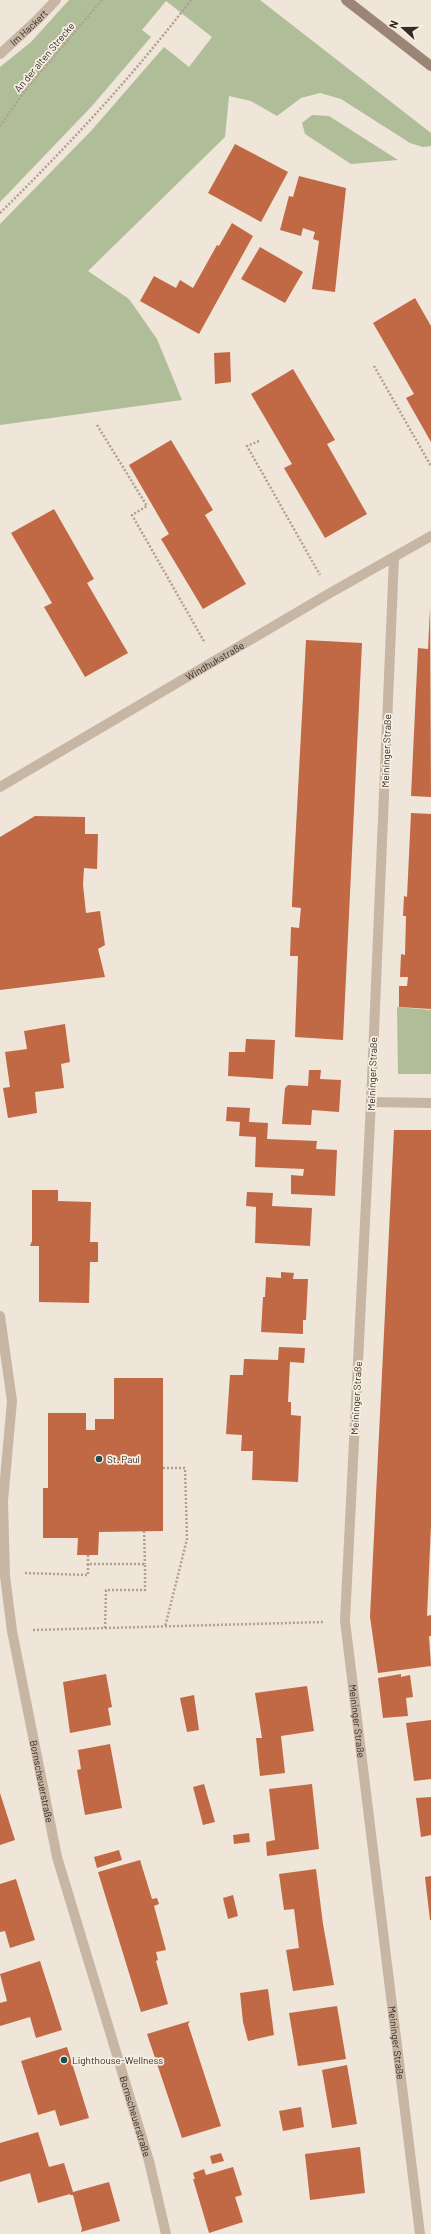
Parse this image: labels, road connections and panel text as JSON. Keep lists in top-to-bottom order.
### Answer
{
  "streets": {
    "street": [
      "Im Hackert",
      "Windhukstraße",
      "Meininger Straße",
      "Bornscheuerstraße"
    ],
    "path": ["An der alten Strecke"]
  },
  "crossings": [
    ["Windhukstraße", "Meininger Straße"]
  ],
  "places": ["St. Paul", "Lighthouse-Wellness"],
  "north": "left"
}
